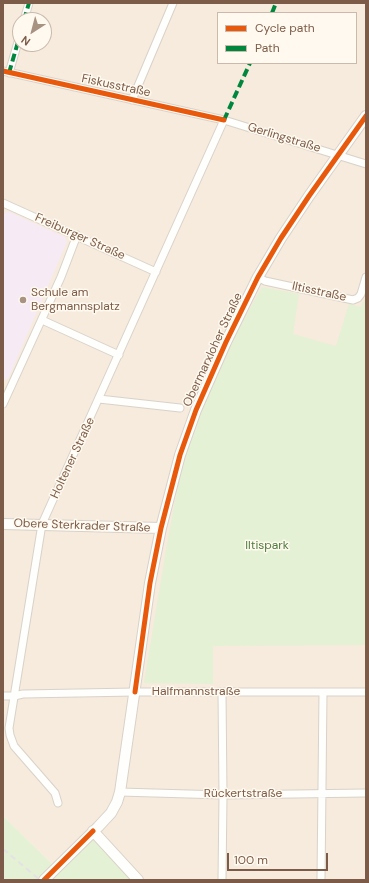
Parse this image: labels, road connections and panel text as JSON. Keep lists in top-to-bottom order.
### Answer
{
  "streets": {
    "street": [
      "Fiskusstraße",
      "Gerlingstraße",
      "Freiburger Straße",
      "Iltisstraße",
      "Obermarxloher Straße",
      "Holtener Straße",
      "Obere Sterkrader Straße",
      "Halfmannstraße",
      "Rückertstraße"
    ]
  },
  "crossings": [
    ["Fiskusstraße", "Gerlingstraße"],
    ["Fiskusstraße", "Holtener Straße"],
    ["Gerlingstraße", "Obermarxloher Straße"],
    ["Gerlingstraße", "Holtener Straße"],
    ["Freiburger Straße", "Holtener Straße"],
    ["Iltisstraße", "Obermarxloher Straße"],
    ["Obermarxloher Straße", "Obere Sterkrader Straße"],
    ["Obermarxloher Straße", "Halfmannstraße"],
    ["Obermarxloher Straße", "Rückertstraße"],
    ["Holtener Straße", "Obere Sterkrader Straße"],
    ["Holtener Straße", "Halfmannstraße"]
  ],
  "parks": ["Iltispark"],
  "places": ["Schule am Bergmannsplatz"],
  "legend": ["Cycle path", "Path"],
  "scale_bar": "100 m",
  "north": "bottom left"
}
